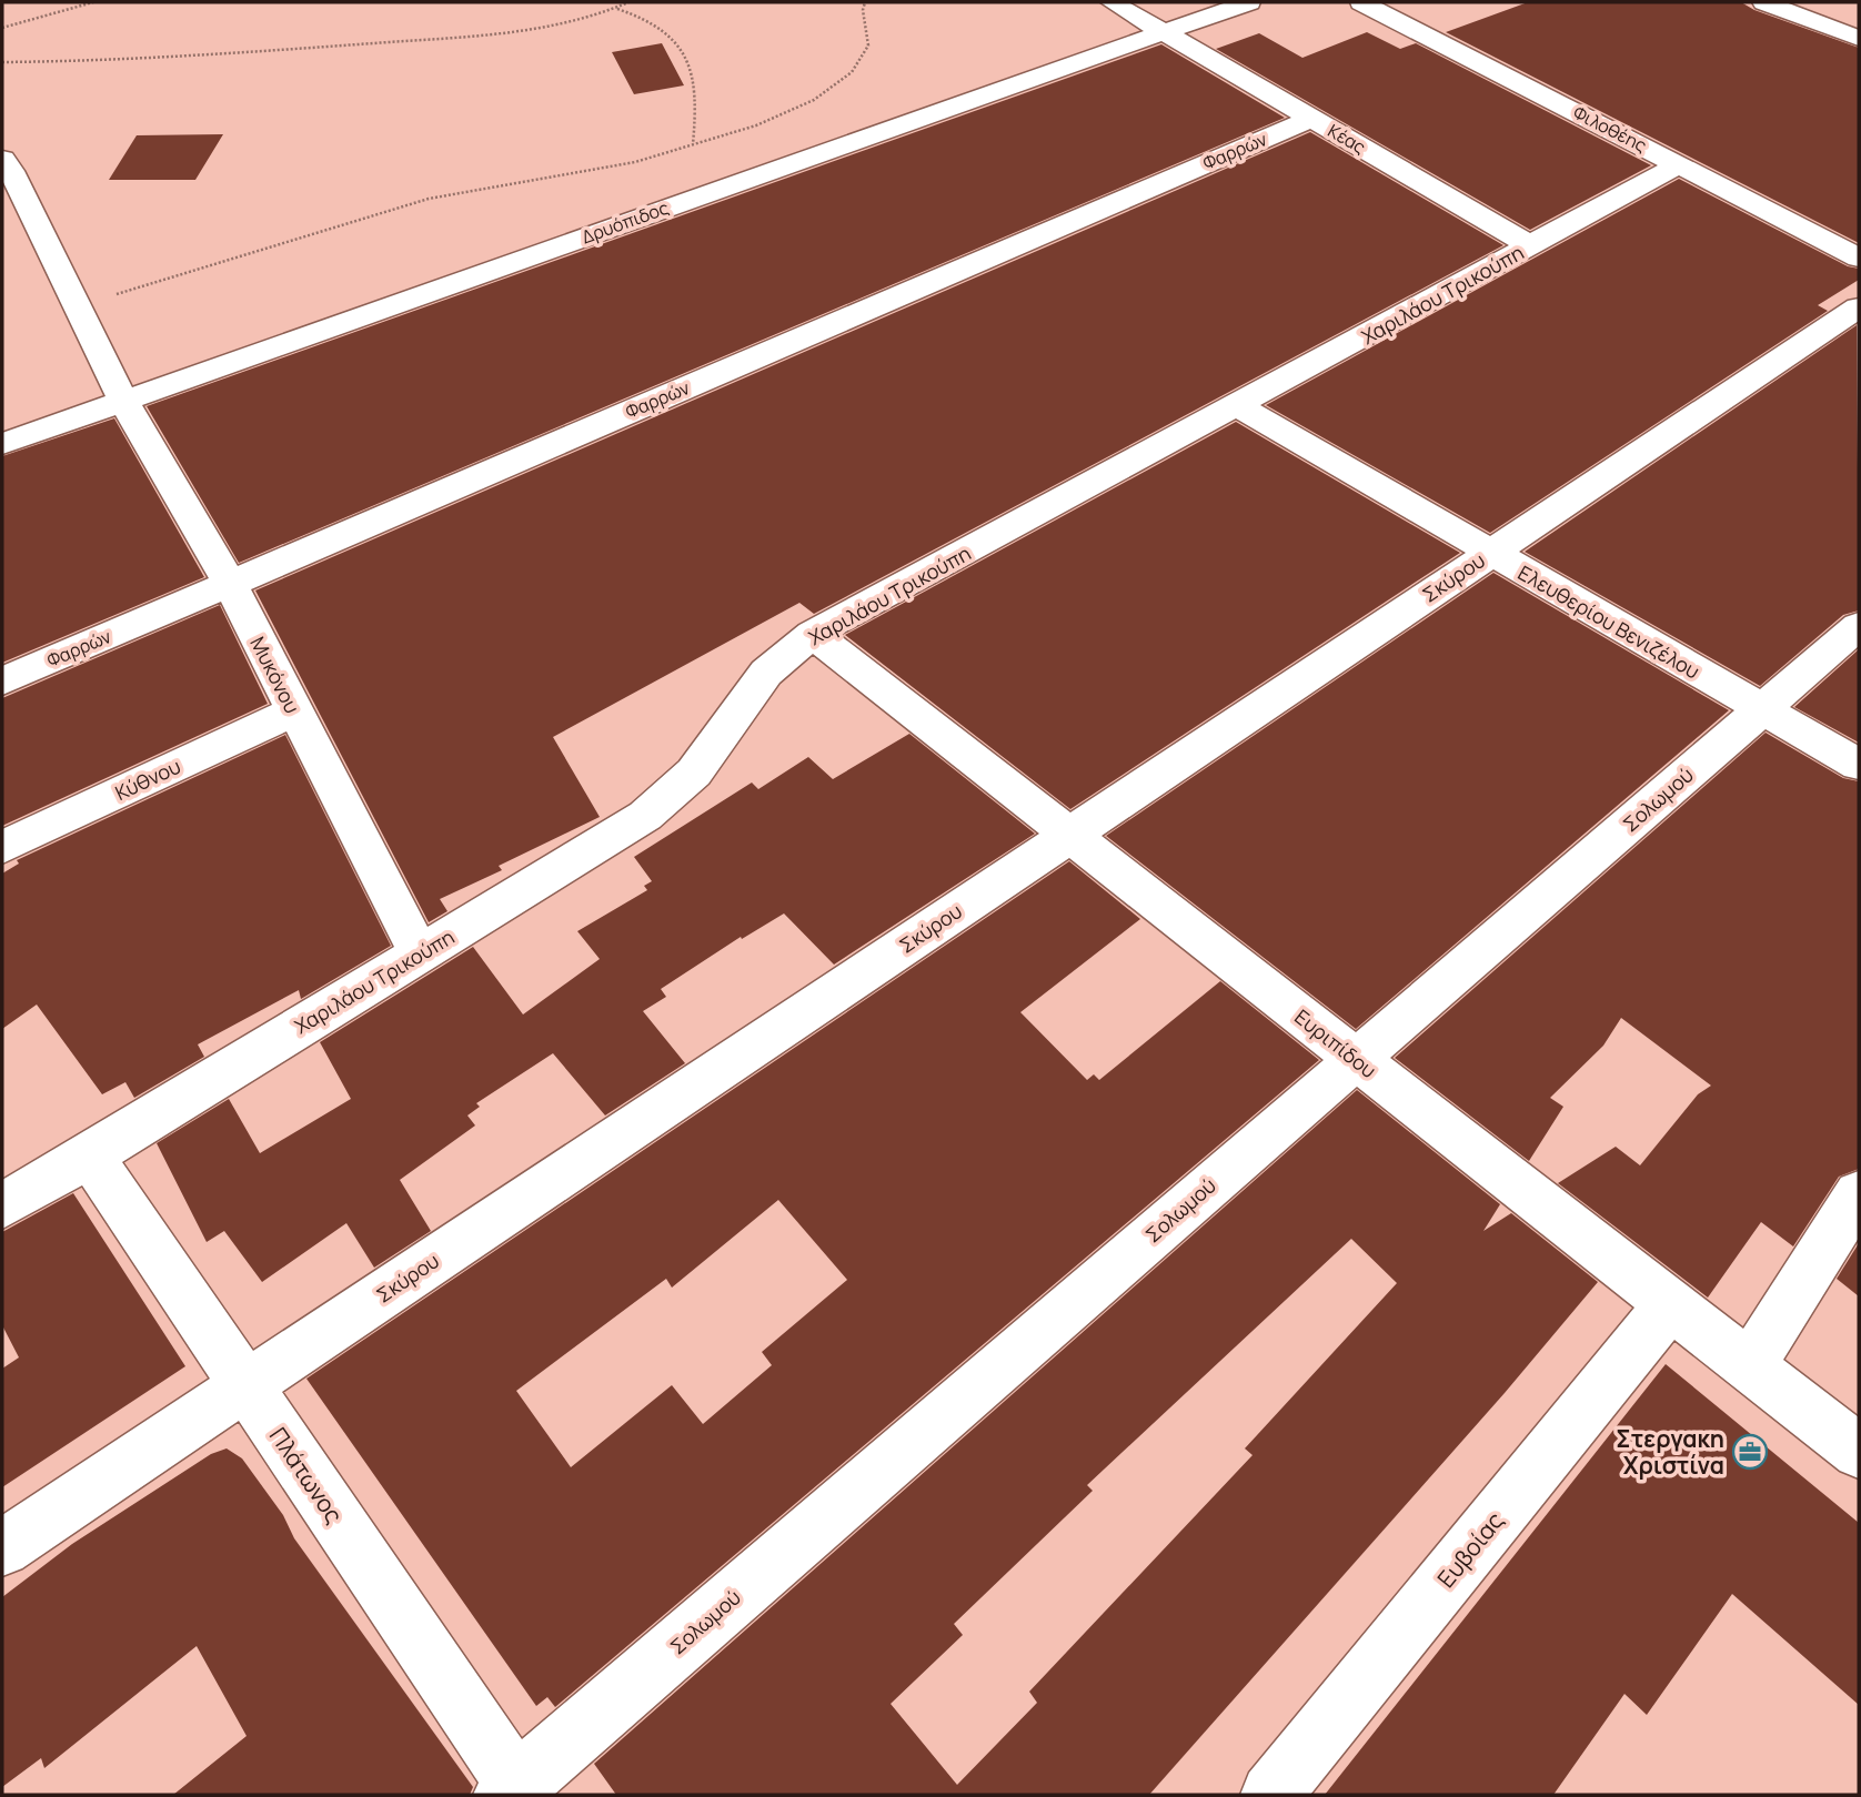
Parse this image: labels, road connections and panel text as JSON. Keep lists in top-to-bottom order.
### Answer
{
  "streets": {
    "street": [
      "Φιλοθέης",
      "Κέας",
      "Φαρρών",
      "Δρυόπιδος",
      "Χαριλάου Τρικούπη",
      "Σκύρου",
      "Ελευθερίου Βενιζέλου",
      "Μυκόνου",
      "Κύθνου",
      "Σολωμού",
      "Ευριπίδου",
      "Πλάτωνος",
      "Ευβοίας"
    ]
  },
  "crossings": [
    ["Φιλοθέης", "Χαριλάου Τρικούπη"],
    ["Κέας", "Φαρρών"],
    ["Κέας", "Δρυόπιδος"],
    ["Κέας", "Χαριλάου Τρικούπη"],
    ["Φαρρών", "Μυκόνου"],
    ["Δρυόπιδος", "Μυκόνου"],
    ["Χαριλάου Τρικούπη", "Ελευθερίου Βενιζέλου"],
    ["Χαριλάου Τρικούπη", "Μυκόνου"],
    ["Χαριλάου Τρικούπη", "Ευριπίδου"],
    ["Χαριλάου Τρικούπη", "Πλάτωνος"],
    ["Σκύρου", "Ελευθερίου Βενιζέλου"],
    ["Σκύρου", "Ευριπίδου"],
    ["Σκύρου", "Πλάτωνος"],
    ["Ελευθερίου Βενιζέλου", "Σολωμού"],
    ["Μυκόνου", "Κύθνου"],
    ["Σολωμού", "Ευριπίδου"],
    ["Σολωμού", "Πλάτωνος"],
    ["Ευριπίδου", "Ευβοίας"]
  ],
  "places": {
    "office": ["Στεργακη Χριστίνα"]
  }
}
